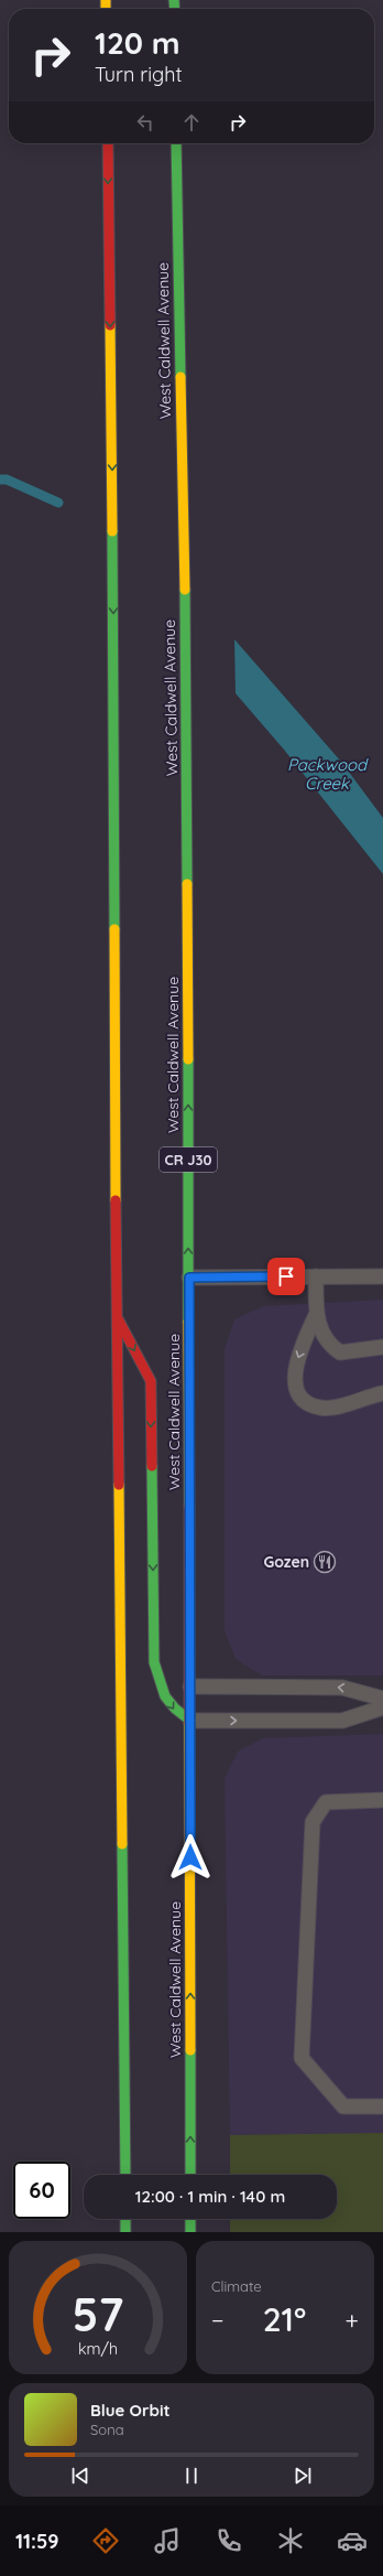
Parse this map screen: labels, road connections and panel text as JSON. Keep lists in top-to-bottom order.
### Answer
{
  "streets": {
    "main road": ["West Caldwell Avenue", "CR J30"]
  },
  "water": ["Packwood Creek"],
  "places": {
    "restaurant": ["Gozen"]
  },
  "page": {
    "turn": ["120 m", "Turn right"],
    "limit": "60",
    "trip": "12:00 · 1 min · 140 m",
    "tile": "Climate",
    "heat": ["−", "21°", "+"],
    "song": ["Blue Orbit", "Sona"],
    "tabs": "11:59",
    "gauge": ["57", "km/h"]
  }
}
